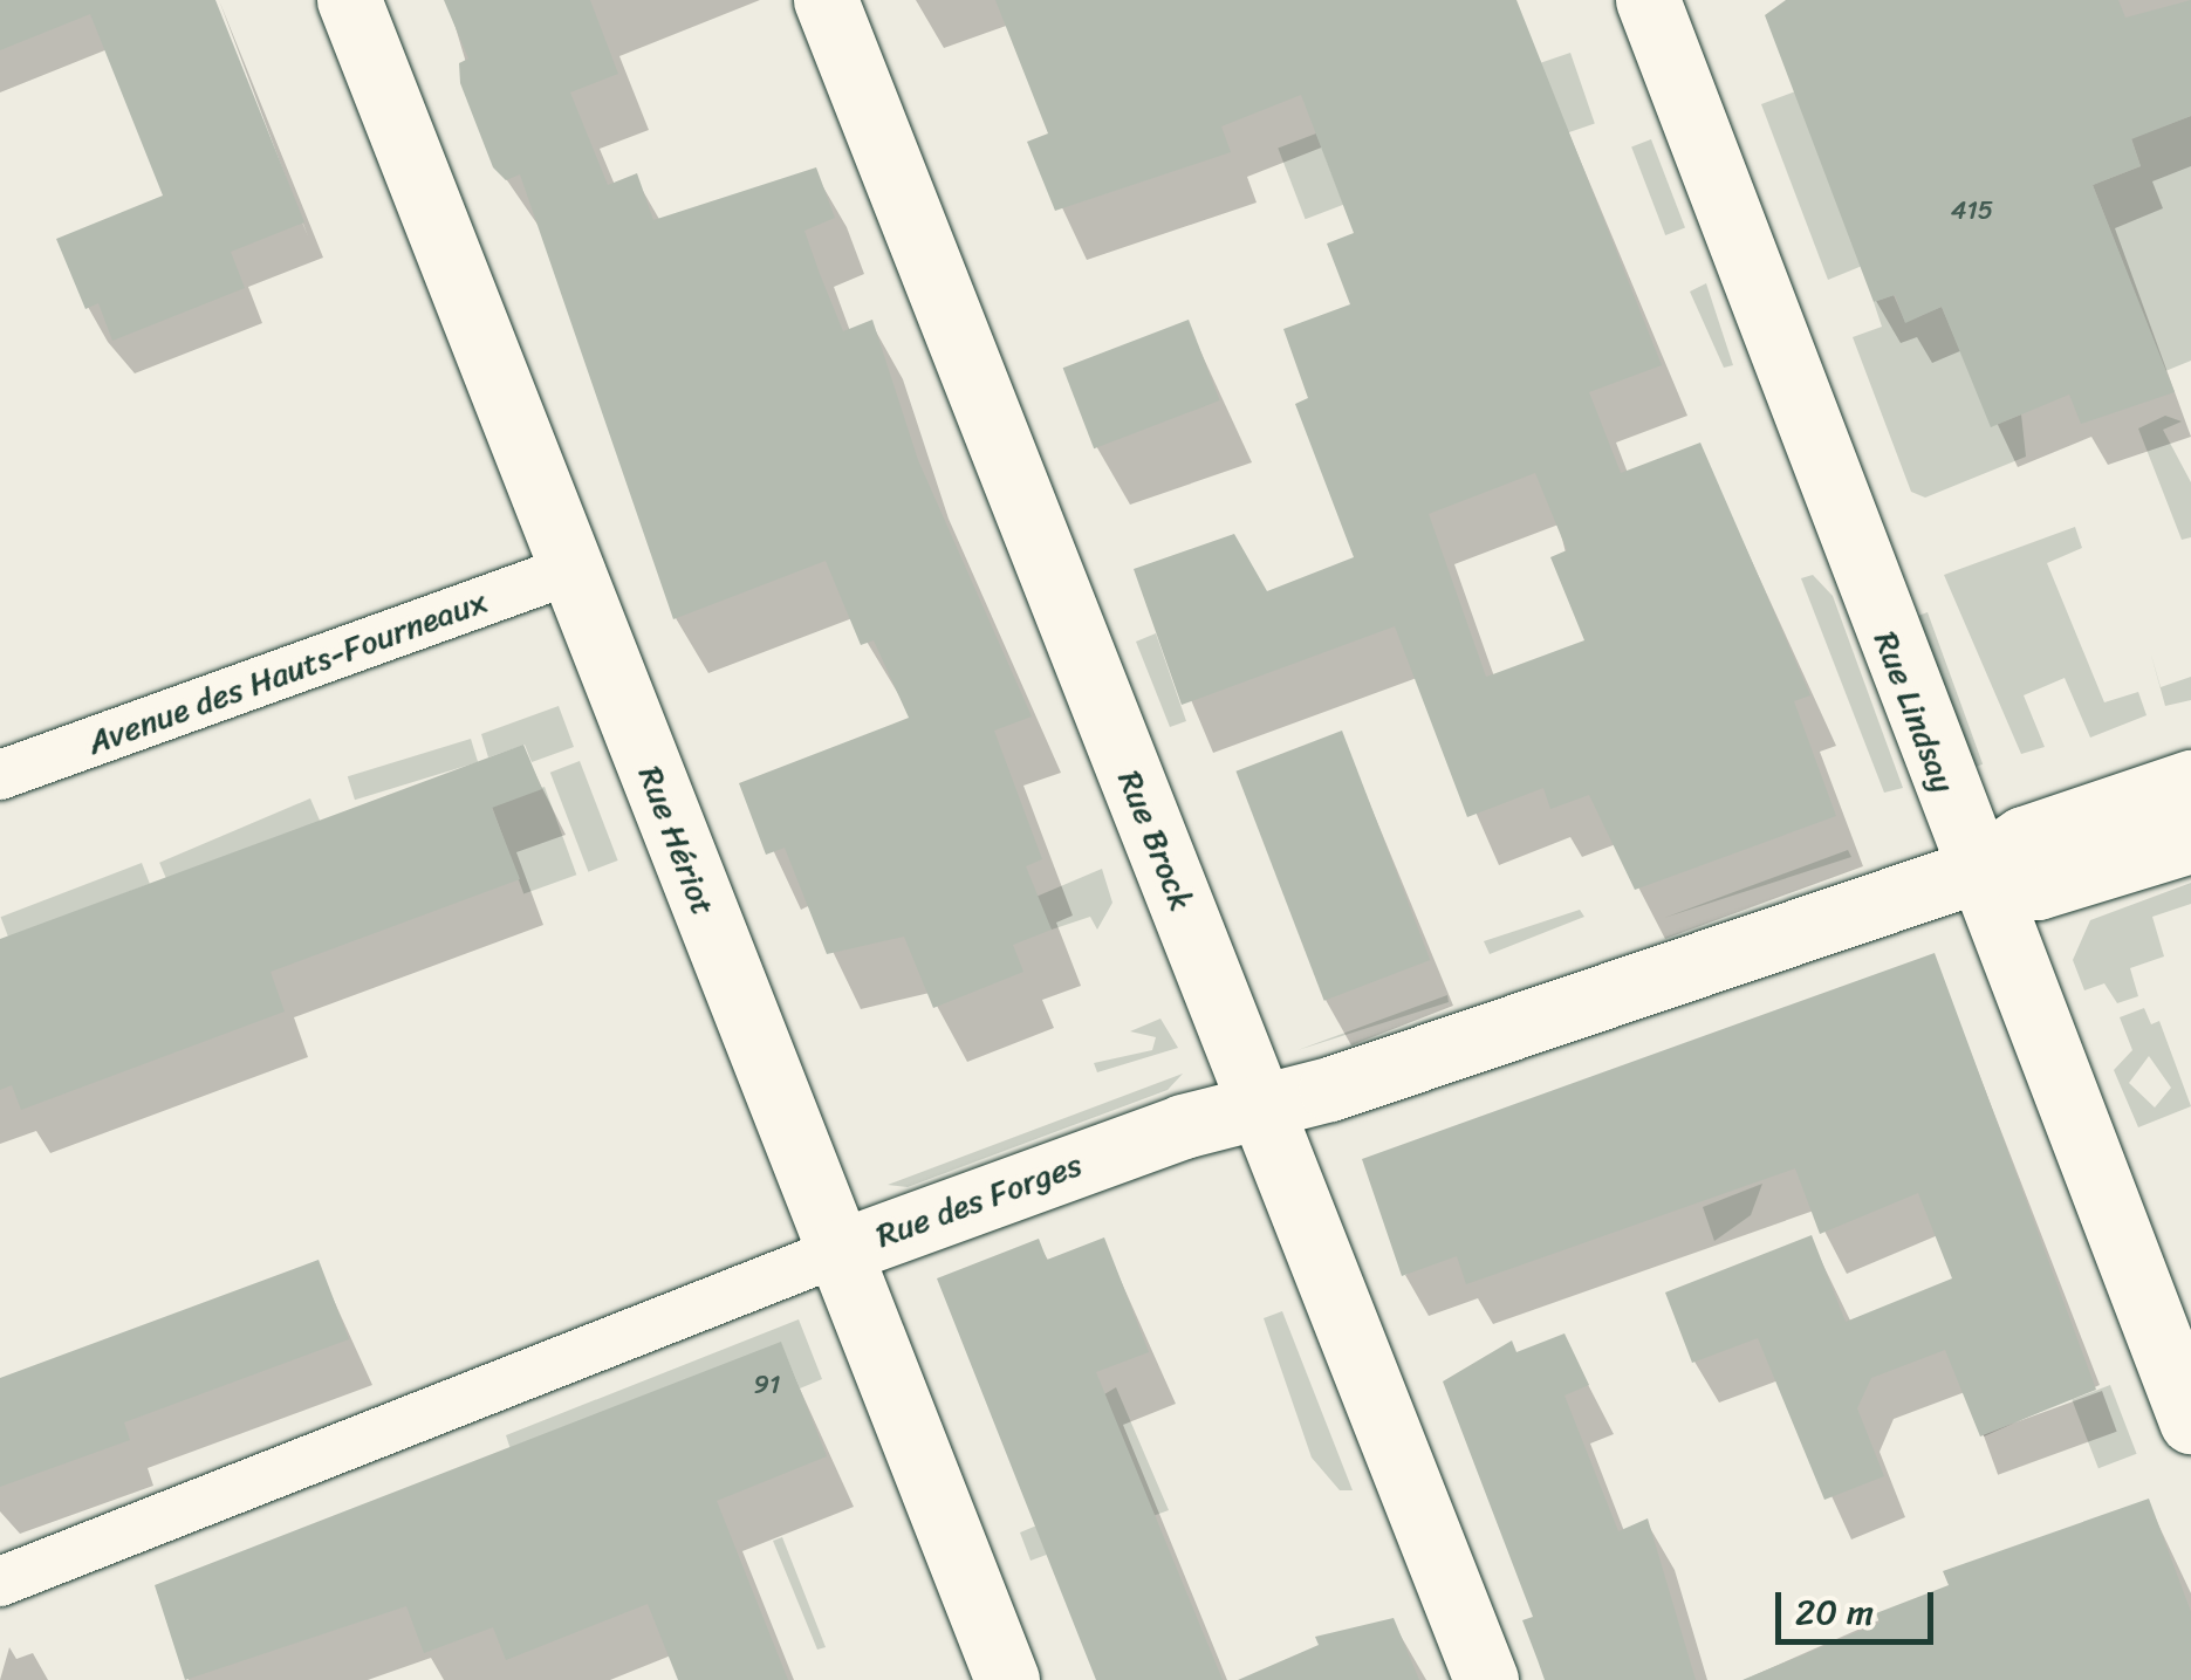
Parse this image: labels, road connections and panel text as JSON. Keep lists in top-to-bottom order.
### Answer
{
  "streets": {
    "street": [
      "Avenue des Hauts-Fourneaux",
      "Rue Lindsay",
      "Rue Hériot",
      "Rue Brock",
      "Rue des Forges"
    ]
  },
  "crossings": [
    ["Avenue des Hauts-Fourneaux", "Rue Hériot"],
    ["Rue Lindsay", "Rue des Forges"],
    ["Rue Hériot", "Rue des Forges"],
    ["Rue Brock", "Rue des Forges"]
  ],
  "house_numbers": ["415", "91"],
  "scale_bar": "20 m"
}
